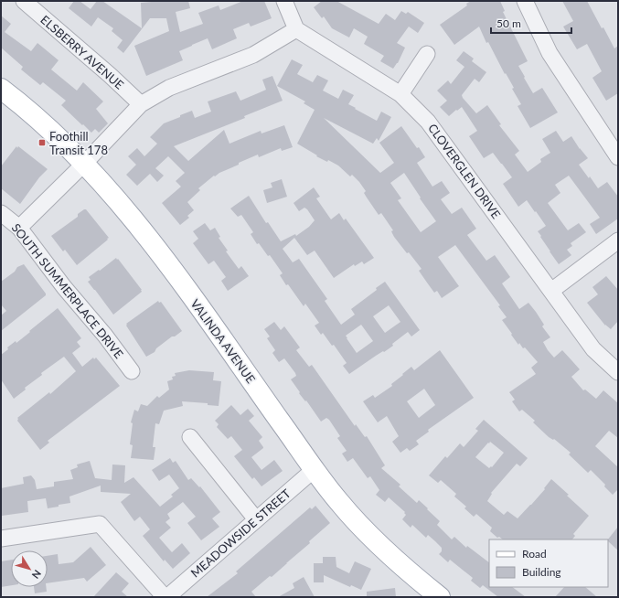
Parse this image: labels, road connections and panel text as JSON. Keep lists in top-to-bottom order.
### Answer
{
  "streets": {
    "main road": ["VALINDA AVENUE"],
    "street": [
      "ELSBERRY AVENUE",
      "CLOVERGLEN DRIVE",
      "SOUTH SUMMERPLACE DRIVE",
      "MEADOWSIDE STREET"
    ]
  },
  "crossings": [
    ["VALINDA AVENUE", "MEADOWSIDE STREET"]
  ],
  "places": {
    "transit": ["Foothill Transit 178"]
  },
  "legend": ["Road", "Building"],
  "scale_bar": "50 m",
  "north": "bottom right"
}
